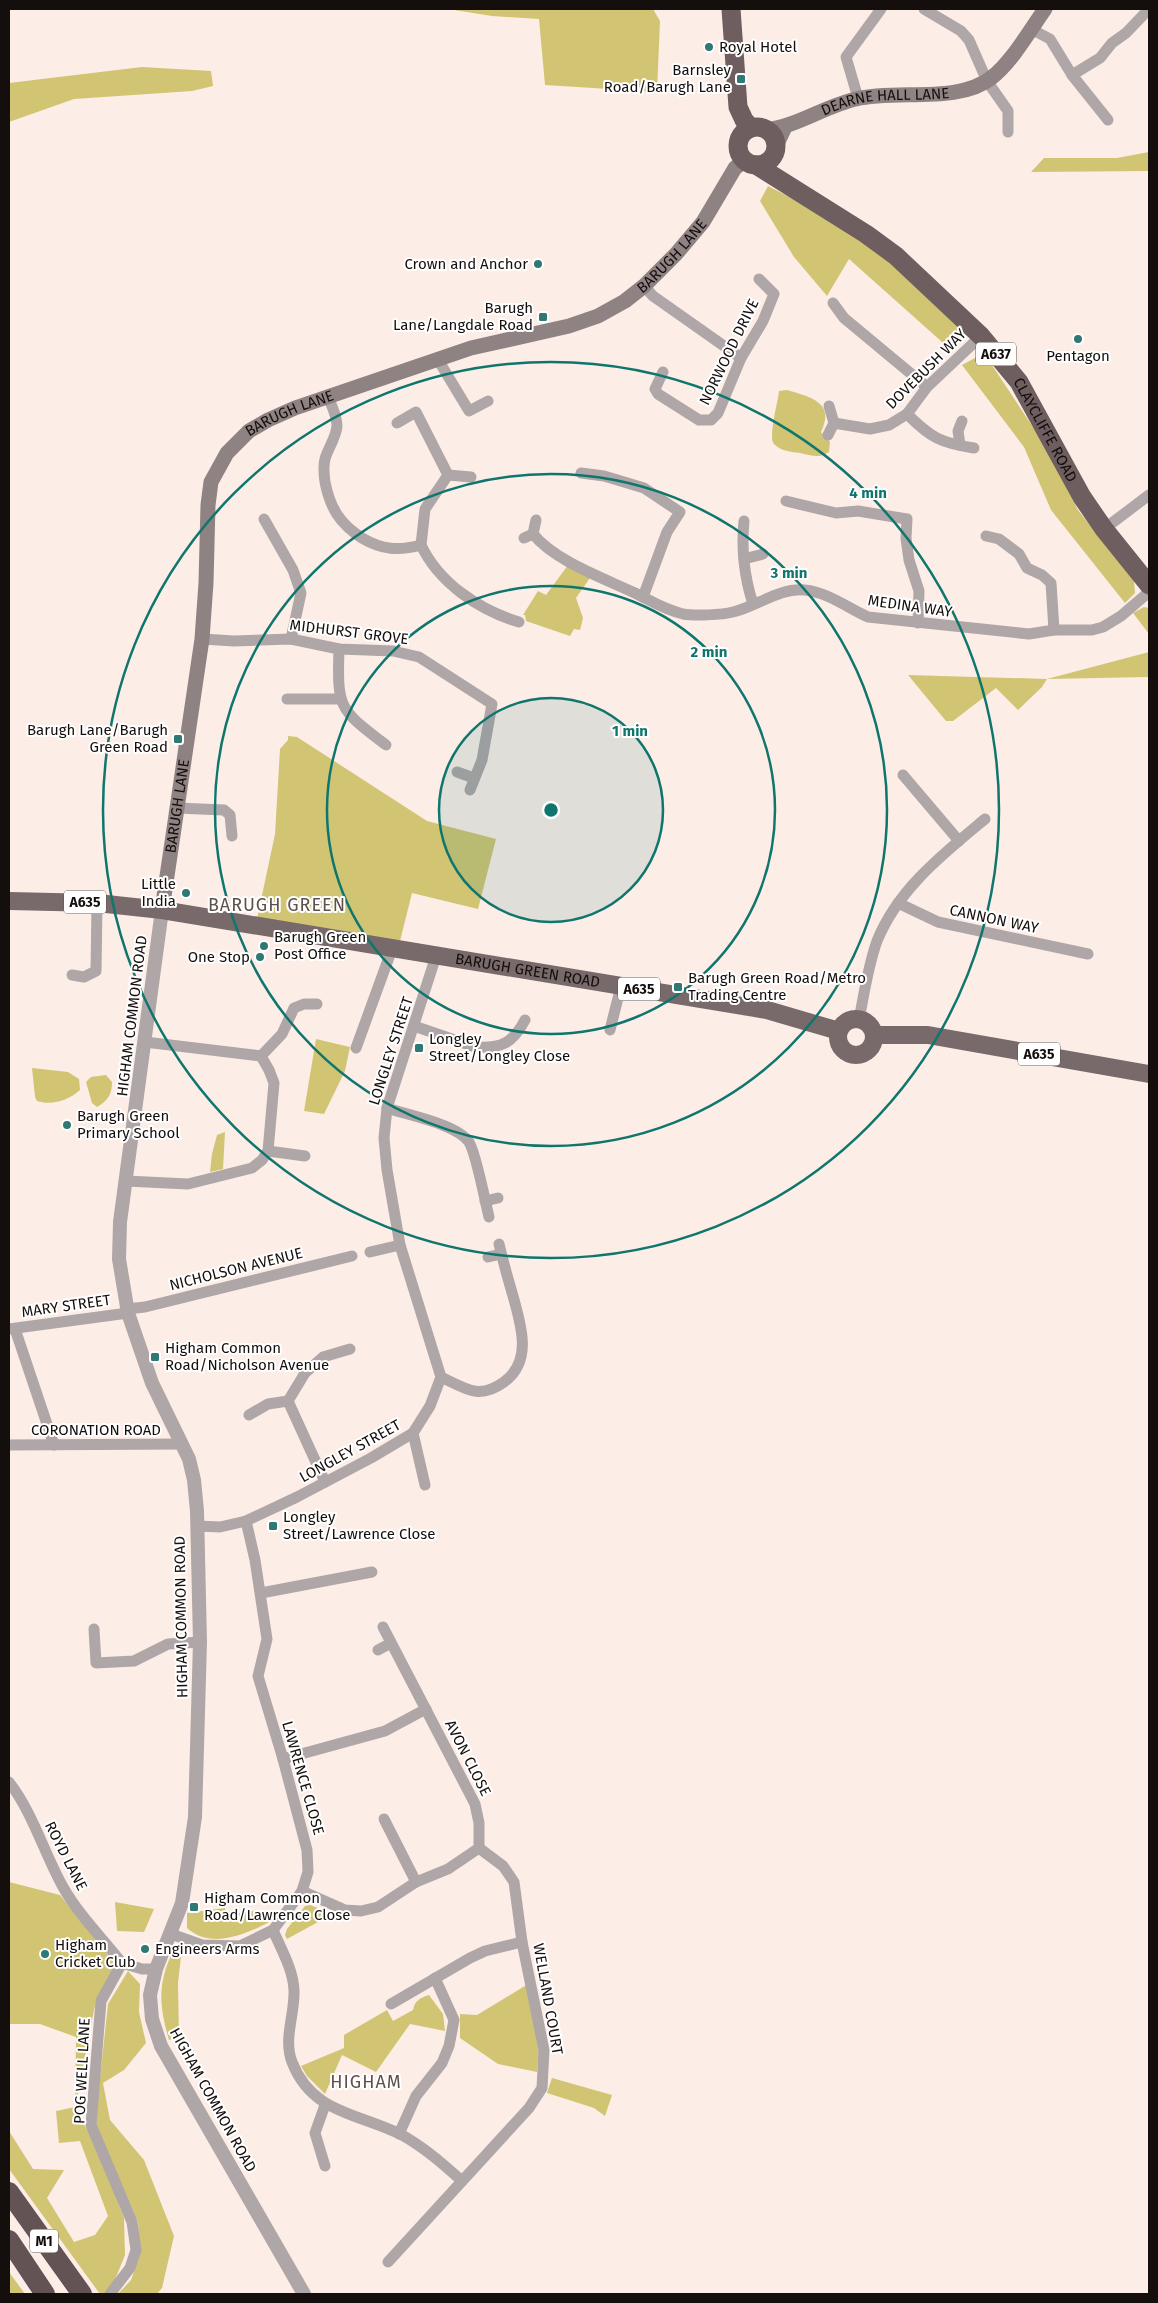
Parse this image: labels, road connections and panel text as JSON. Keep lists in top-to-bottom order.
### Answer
{
  "streets": {
    "highway": ["A637", "CLAYCLIFFE ROAD", "M1"],
    "main road": [
      "DEARNE HALL LANE",
      "BARUGH LANE",
      "A635",
      "BARUGH GREEN ROAD"
    ],
    "street": [
      "NORWOOD DRIVE",
      "DOVEBUSH WAY",
      "MEDINA WAY",
      "MIDHURST GROVE",
      "CANNON WAY",
      "HIGHAM COMMON ROAD",
      "LONGLEY STREET",
      "NICHOLSON AVENUE",
      "MARY STREET",
      "CORONATION ROAD",
      "AVON CLOSE",
      "LAWRENCE CLOSE",
      "ROYD LANE",
      "WELLAND COURT",
      "POG WELL LANE"
    ]
  },
  "crossings": [
    ["DEARNE HALL LANE", "BARUGH LANE"],
    ["DEARNE HALL LANE", "A637"],
    ["DEARNE HALL LANE", "CLAYCLIFFE ROAD"],
    ["BARUGH LANE", "A637"],
    ["BARUGH LANE", "CLAYCLIFFE ROAD"],
    ["BARUGH LANE", "MIDHURST GROVE"],
    ["BARUGH LANE", "A635"],
    ["BARUGH LANE", "BARUGH GREEN ROAD"],
    ["BARUGH LANE", "HIGHAM COMMON ROAD"],
    ["A637", "CLAYCLIFFE ROAD"],
    ["DOVEBUSH WAY", "CLAYCLIFFE ROAD"],
    ["A635", "BARUGH GREEN ROAD"],
    ["A635", "HIGHAM COMMON ROAD"],
    ["BARUGH GREEN ROAD", "HIGHAM COMMON ROAD"],
    ["BARUGH GREEN ROAD", "LONGLEY STREET"],
    ["HIGHAM COMMON ROAD", "LONGLEY STREET"],
    ["HIGHAM COMMON ROAD", "NICHOLSON AVENUE"],
    ["HIGHAM COMMON ROAD", "MARY STREET"],
    ["HIGHAM COMMON ROAD", "CORONATION ROAD"],
    ["HIGHAM COMMON ROAD", "LAWRENCE CLOSE"],
    ["LONGLEY STREET", "LAWRENCE CLOSE"],
    ["NICHOLSON AVENUE", "MARY STREET"],
    ["AVON CLOSE", "WELLAND COURT"],
    ["ROYD LANE", "POG WELL LANE"]
  ],
  "districts": ["BARUGH GREEN", "HIGHAM"],
  "places": {
    "other": [
      "Royal Hotel",
      "Crown and Anchor",
      "Pentagon",
      "Little India",
      "Barugh Green Post Office",
      "One Stop",
      "Barugh Green Primary School",
      "Engineers Arms",
      "Higham Cricket Club"
    ],
    "transit": [
      "Barnsley Road/Barugh Lane",
      "Barugh Lane/Langdale Road",
      "Barugh Lane/Barugh Green Road",
      "Barugh Green Road/Metro Trading Centre",
      "Longley Street/Longley Close",
      "Higham Common Road/Nicholson Avenue",
      "Longley Street/Lawrence Close",
      "Higham Common Road/Lawrence Close"
    ]
  },
  "rings": [
    "4 min",
    "3 min",
    "2 min",
    "1 min"
  ]
}
